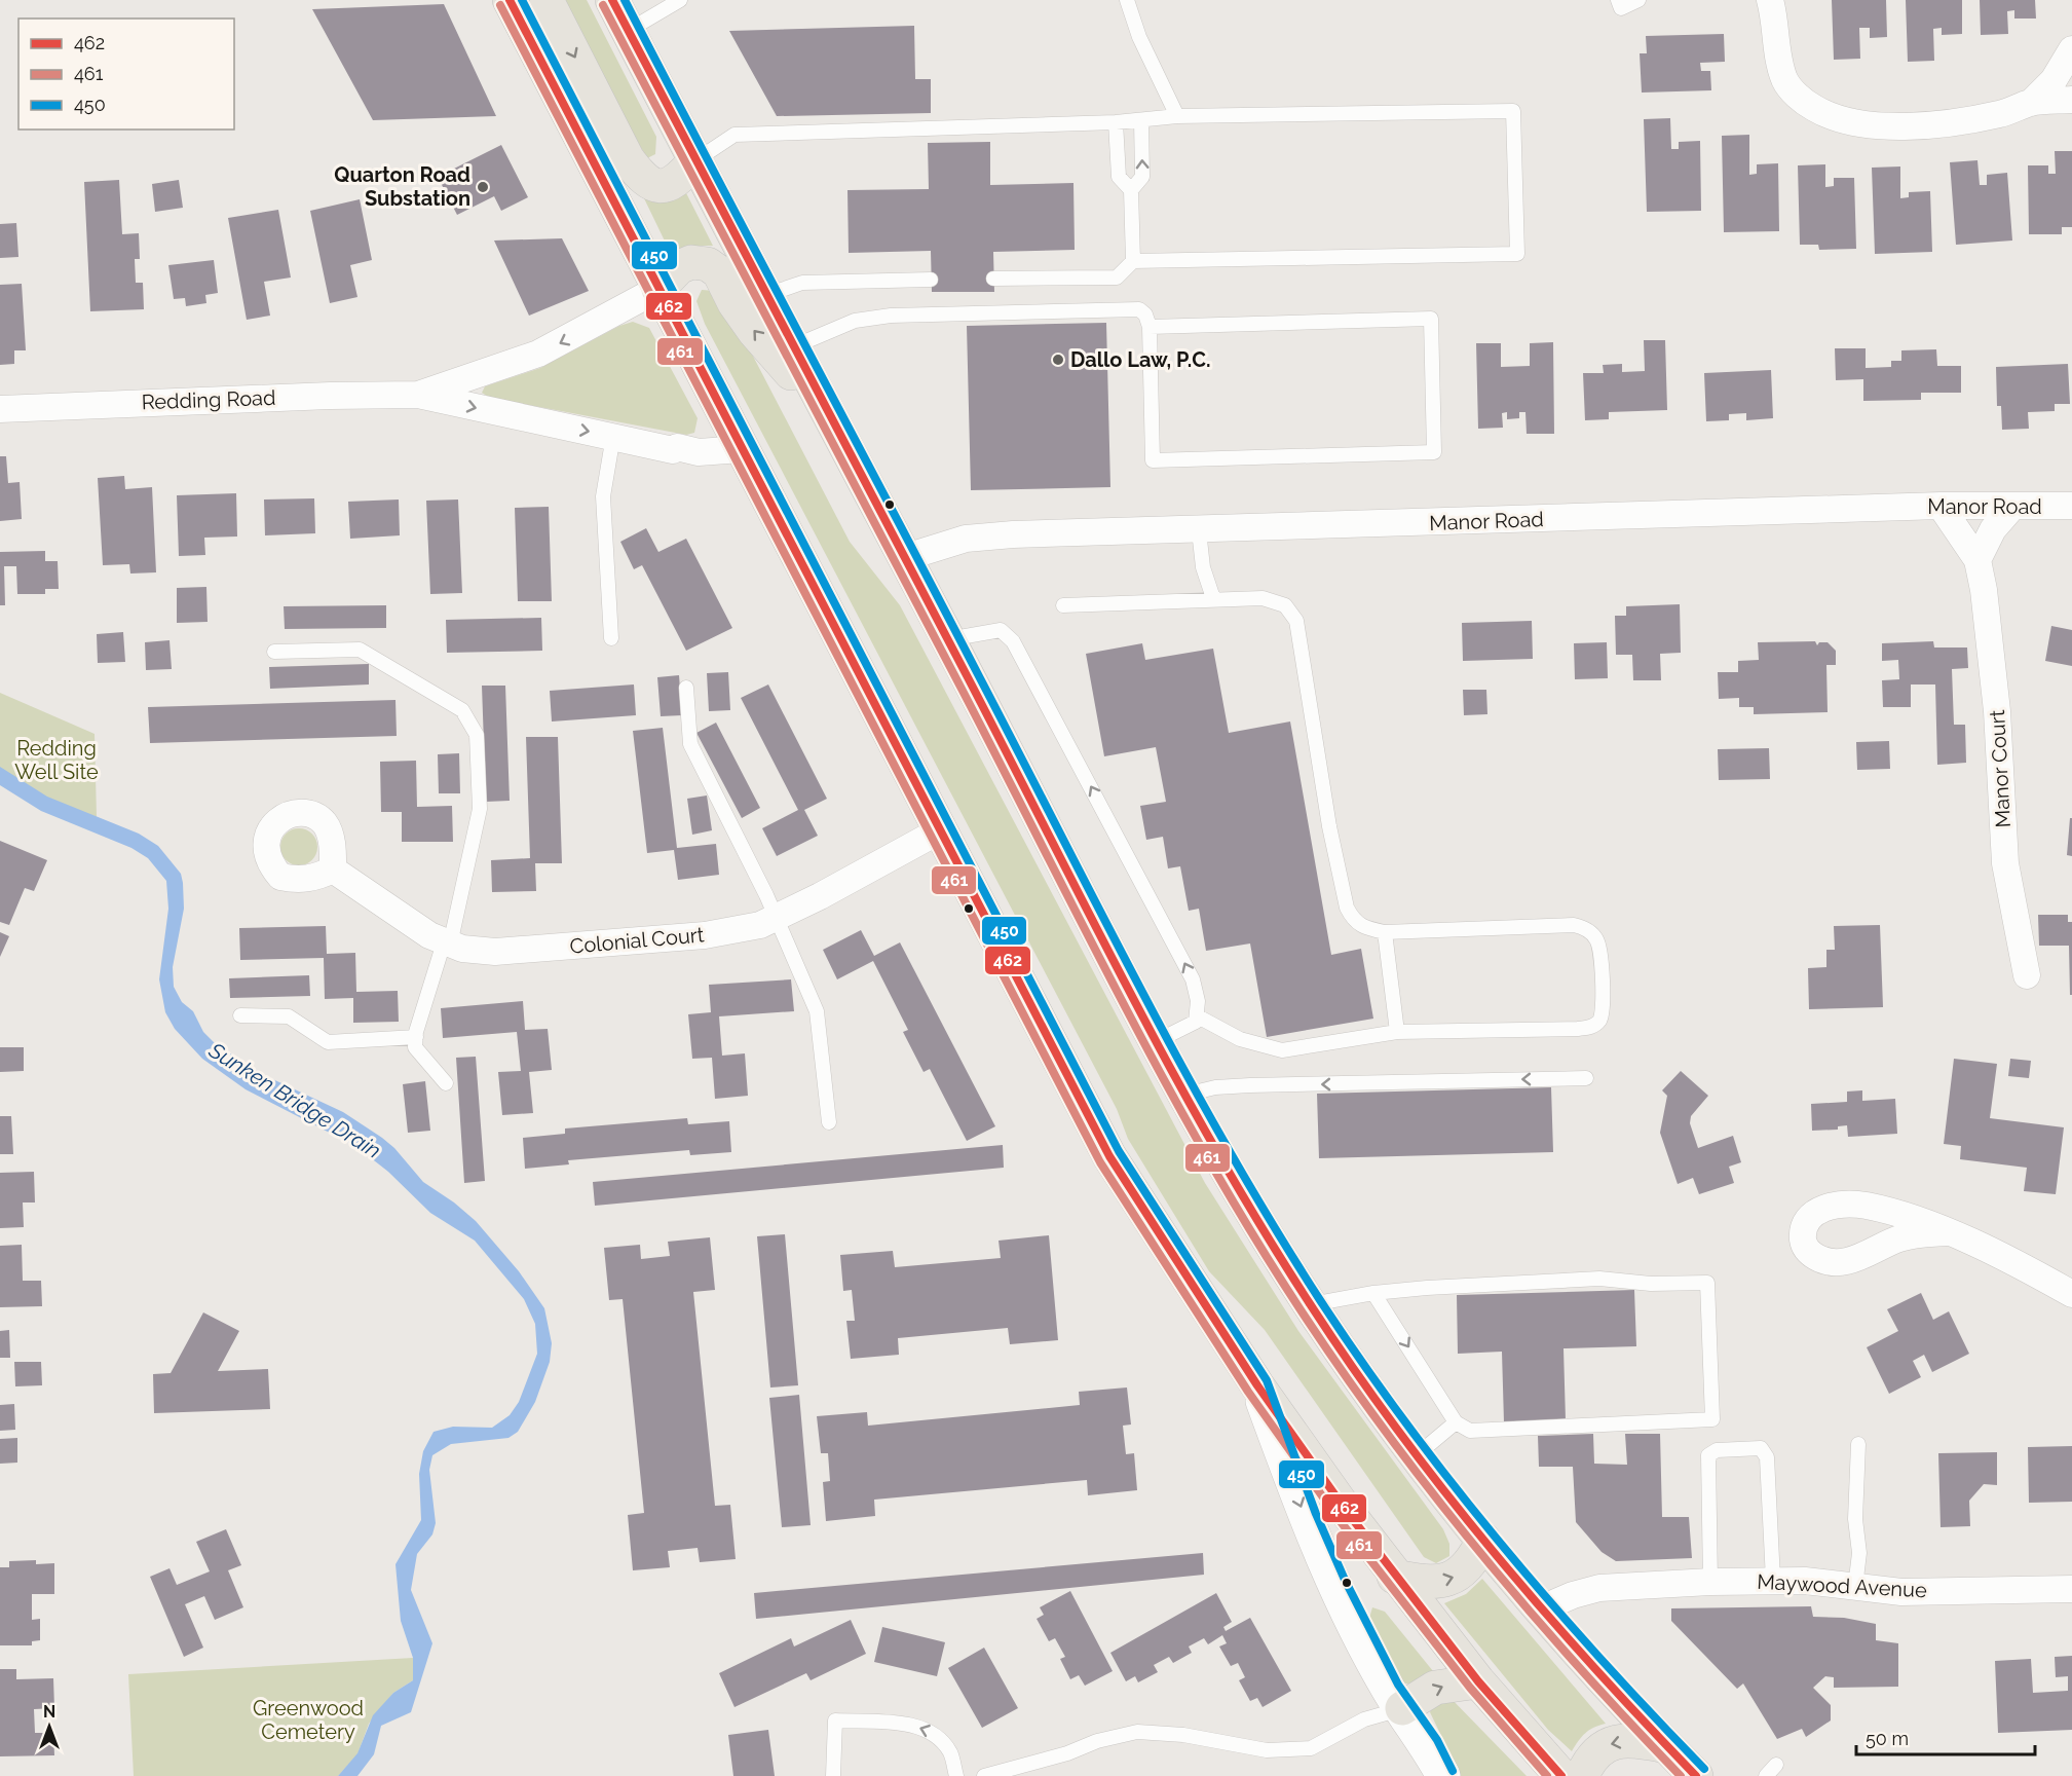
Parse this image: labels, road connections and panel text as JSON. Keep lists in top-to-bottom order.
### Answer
{
  "streets": {
    "street": [
      "Redding Road",
      "Manor Road",
      "Manor Court",
      "Colonial Court",
      "Maywood Avenue"
    ]
  },
  "crossings": [
    ["Manor Road", "Manor Court"]
  ],
  "water": ["Sunken Bridge Drain"],
  "parks": ["Redding Well Site", "Greenwood Cemetery"],
  "places": ["Quarton Road Substation", "Dallo Law, P.C."],
  "lines": ["transit line 462", "transit line 450", "transit line 461"],
  "legend": ["462", "461", "450"],
  "scale_bar": "50 m",
  "north": "top"
}
